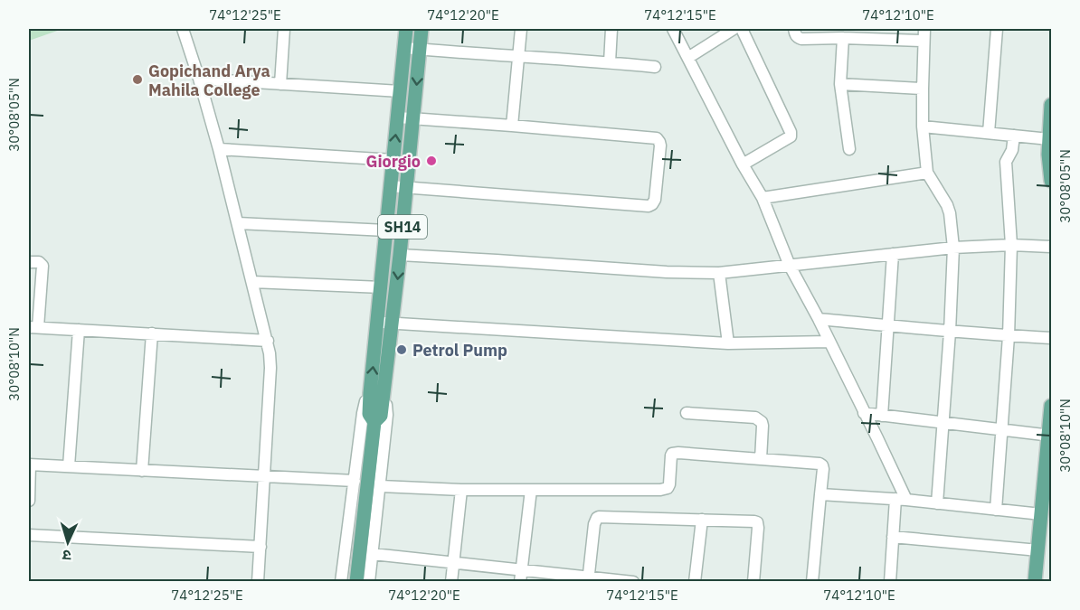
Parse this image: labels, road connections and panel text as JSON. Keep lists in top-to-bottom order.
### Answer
{
  "streets": {
    "main road": ["SH14"]
  },
  "places": ["Gopichand Arya Mahila College", "Giorgio", "Petrol Pump"],
  "north": "bottom",
  "coordinates": [
    "74°12'25\"E",
    "74°12'20\"E",
    "74°12'15\"E",
    "74°12'10\"E",
    "30°08'05\"N",
    "30°08'10\"N"
  ]
}
